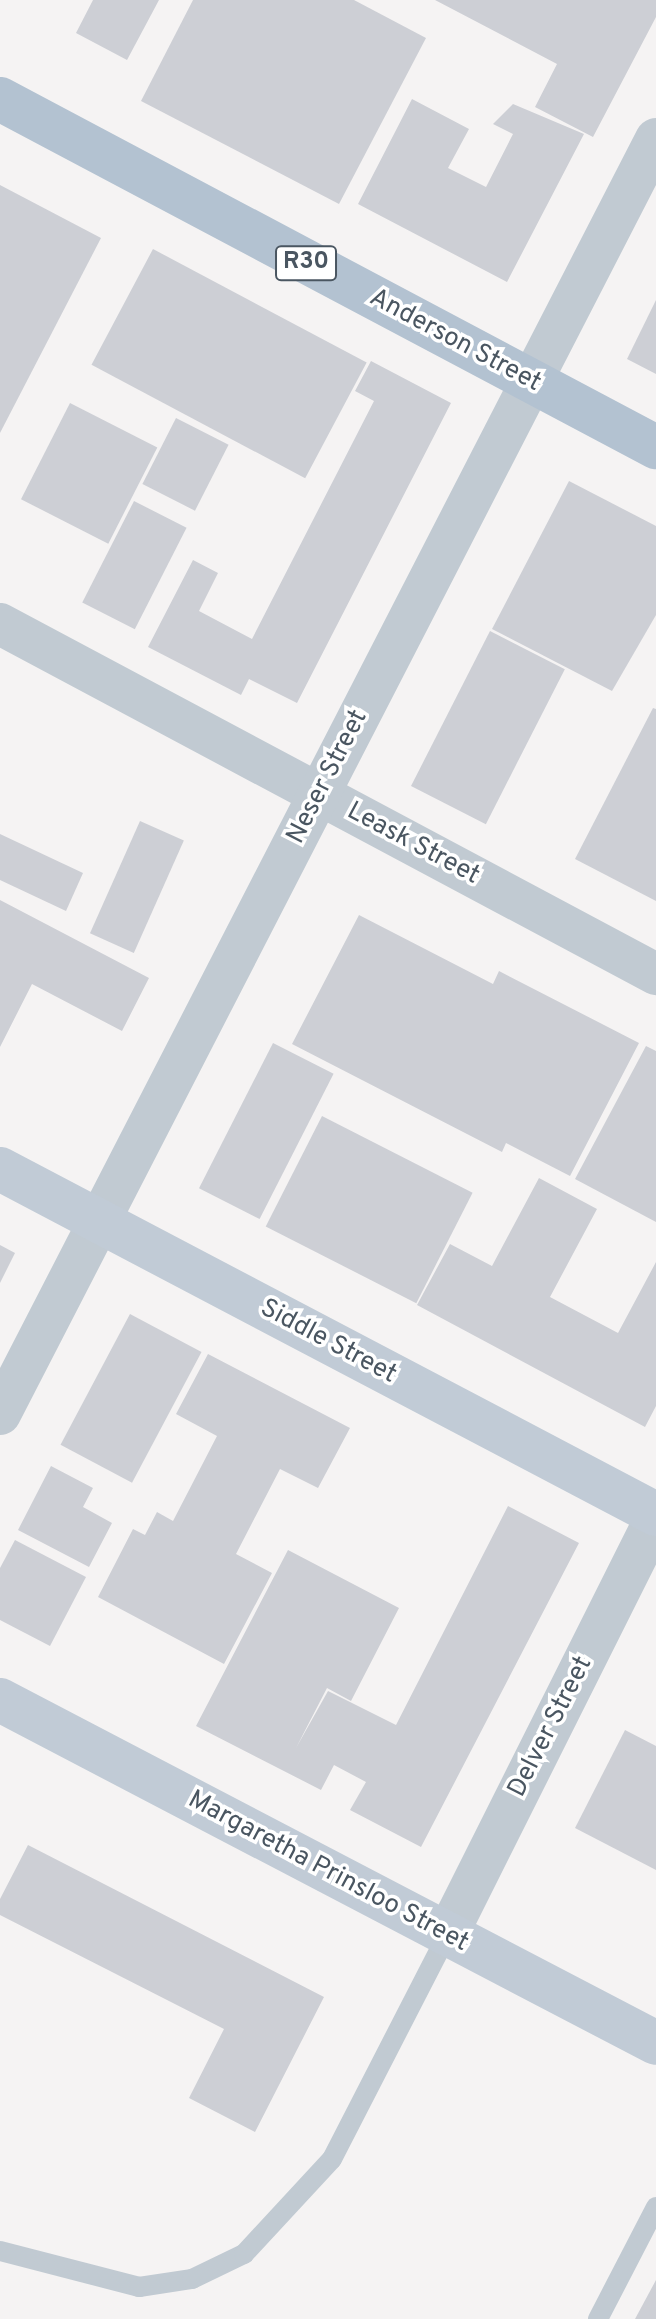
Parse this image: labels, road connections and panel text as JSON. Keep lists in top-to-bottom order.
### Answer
{
  "streets": {
    "main road": ["R30", "Anderson Street"],
    "street": [
      "Neser Street",
      "Leask Street",
      "Siddle Street",
      "Delver Street",
      "Margaretha Prinsloo Street"
    ]
  },
  "crossings": [
    ["Anderson Street", "Neser Street"],
    ["Neser Street", "Leask Street"],
    ["Neser Street", "Siddle Street"],
    ["Siddle Street", "Delver Street"],
    ["Delver Street", "Margaretha Prinsloo Street"]
  ]
}
